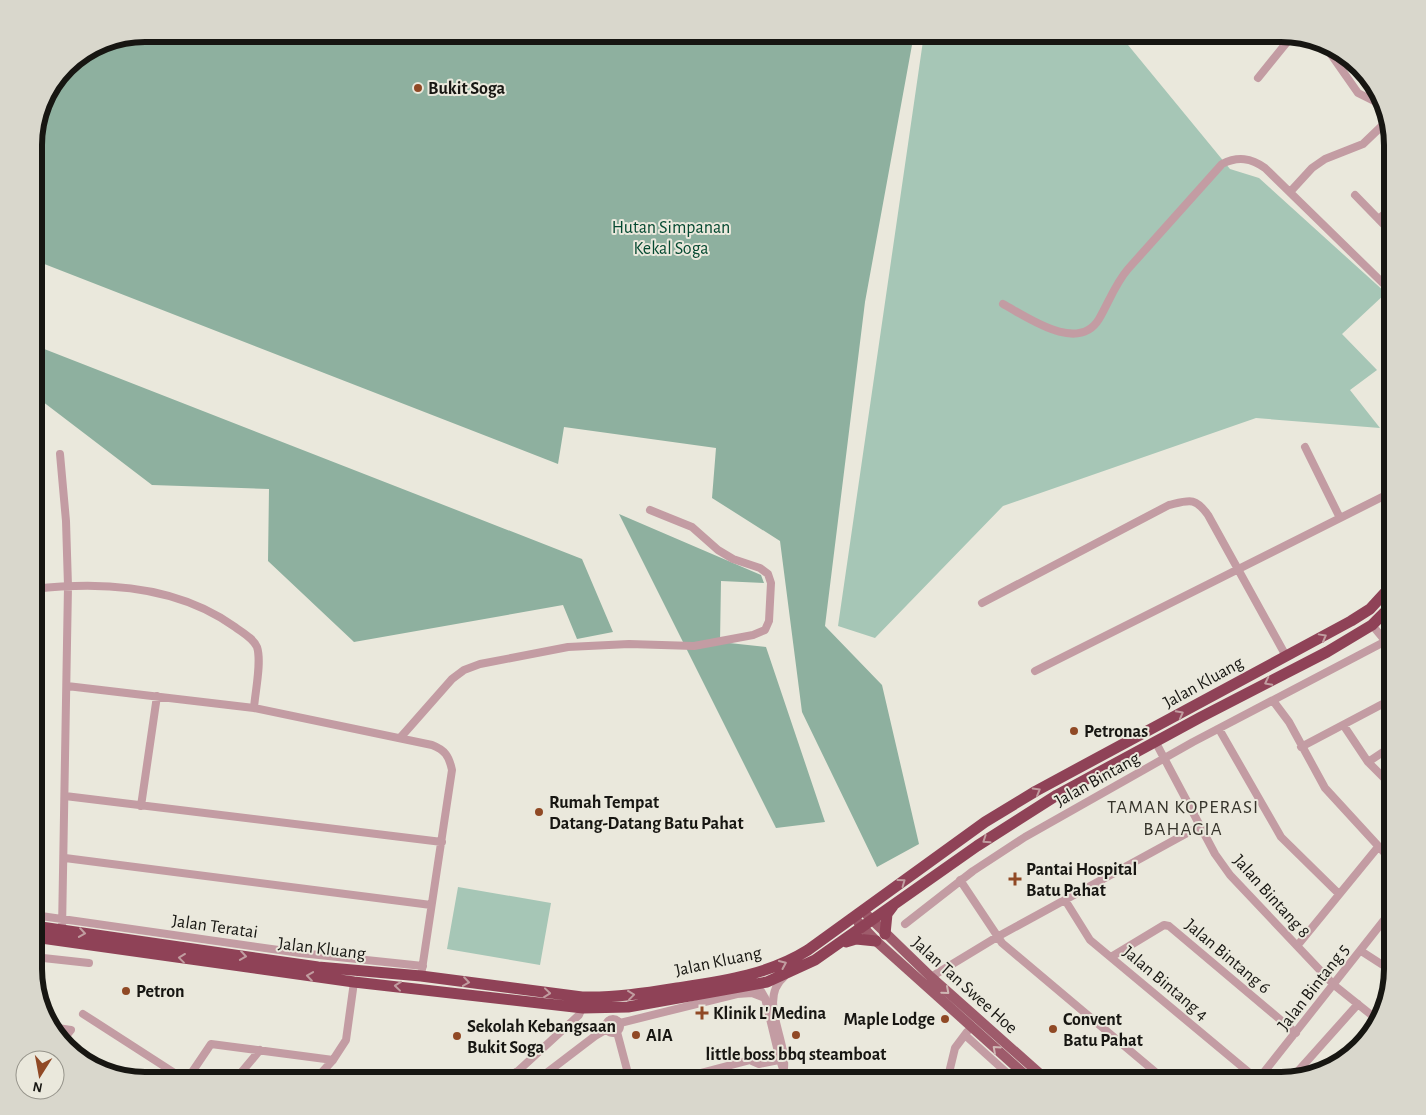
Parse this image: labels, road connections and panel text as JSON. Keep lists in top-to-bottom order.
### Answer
{
  "streets": {
    "highway": ["Jalan Kluang"],
    "main road": ["Jalan Tan Swee Hoe"],
    "street": [
      "Jalan Bintang",
      "Jalan Bintang 8",
      "Jalan Bintang 6",
      "Jalan Bintang 4",
      "Jalan Bintang 5"
    ]
  },
  "crossings": [
    ["Jalan Kluang", "Jalan Bintang 8"],
    ["Jalan Kluang", "Jalan Tan Swee Hoe"],
    ["Jalan Bintang", "Jalan Bintang 8"],
    ["Jalan Bintang 8", "Jalan Bintang 5"],
    ["Jalan Bintang 6", "Jalan Bintang 4"],
    ["Jalan Bintang 6", "Jalan Bintang 5"]
  ],
  "districts": ["TAMAN KOPERASI BAHAGIA"],
  "parks": ["Hutan Simpanan Kekal Soga"],
  "places": {
    "other": [
      "Bukit Soga",
      "Petronas",
      "Rumah Tempat Datang-Datang Batu Pahat",
      "Petron",
      "Maple Lodge",
      "Convent Batu Pahat",
      "AIA",
      "little boss bbq steamboat",
      "Sekolah Kebangsaan Bukit Soga"
    ],
    "health": ["Pantai Hospital Batu Pahat", "Klinik L' Medina"]
  },
  "north": "bottom"
}
